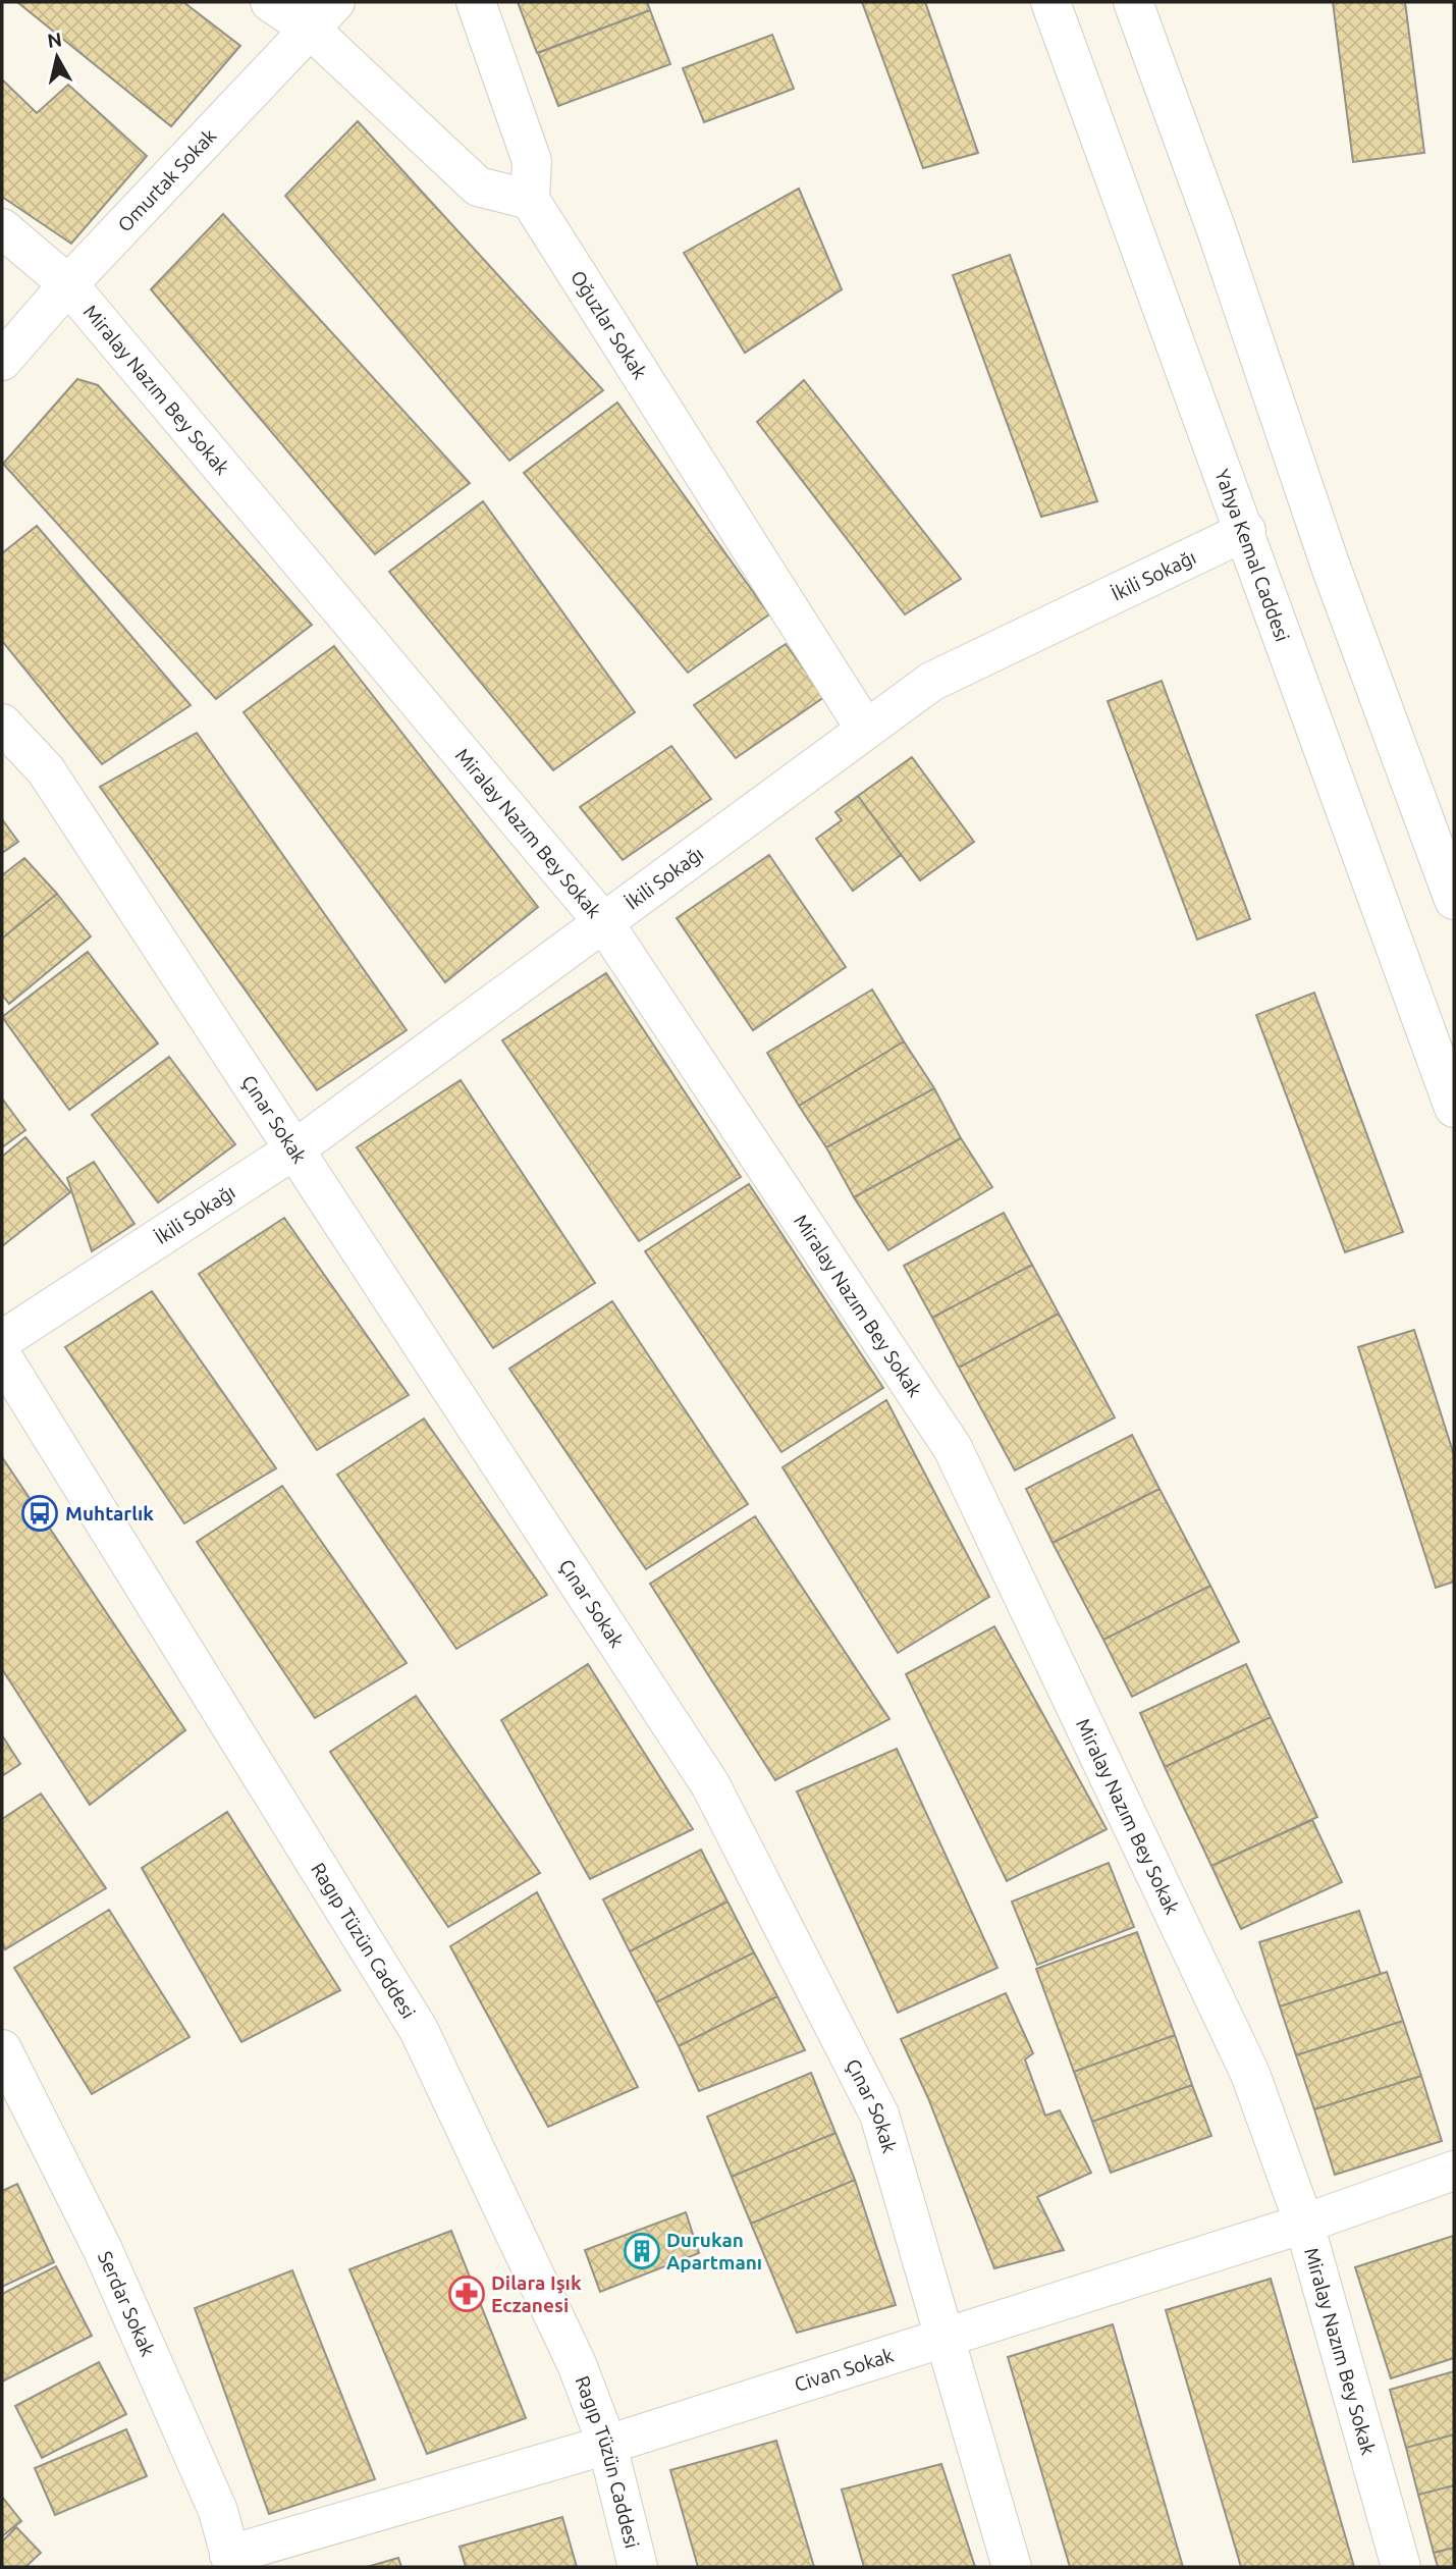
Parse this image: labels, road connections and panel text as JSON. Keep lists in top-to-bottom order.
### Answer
{
  "streets": {
    "street": [
      "Omurtak Sokak",
      "Oğuzlar Sokak",
      "Miralay Nazım Bey Sokak",
      "Yahya Kemal Caddesi",
      "İkili Sokağı",
      "Çınar Sokak",
      "Ragıp Tüzün Caddesi",
      "Serdar Sokak",
      "Civan Sokak"
    ]
  },
  "crossings": [
    ["Omurtak Sokak", "Miralay Nazım Bey Sokak"],
    ["Oğuzlar Sokak", "İkili Sokağı"],
    ["Miralay Nazım Bey Sokak", "İkili Sokağı"],
    ["Miralay Nazım Bey Sokak", "Civan Sokak"],
    ["Yahya Kemal Caddesi", "İkili Sokağı"],
    ["İkili Sokağı", "Çınar Sokak"],
    ["Çınar Sokak", "Civan Sokak"],
    ["Ragıp Tüzün Caddesi", "Civan Sokak"],
    ["Serdar Sokak", "Civan Sokak"]
  ],
  "places": {
    "bus stop": ["Muhtarlık"],
    "building": ["Durukan Apartmanı"],
    "pharmacy": ["Dilara Işık Eczanesi"]
  },
  "north": "top"
}
